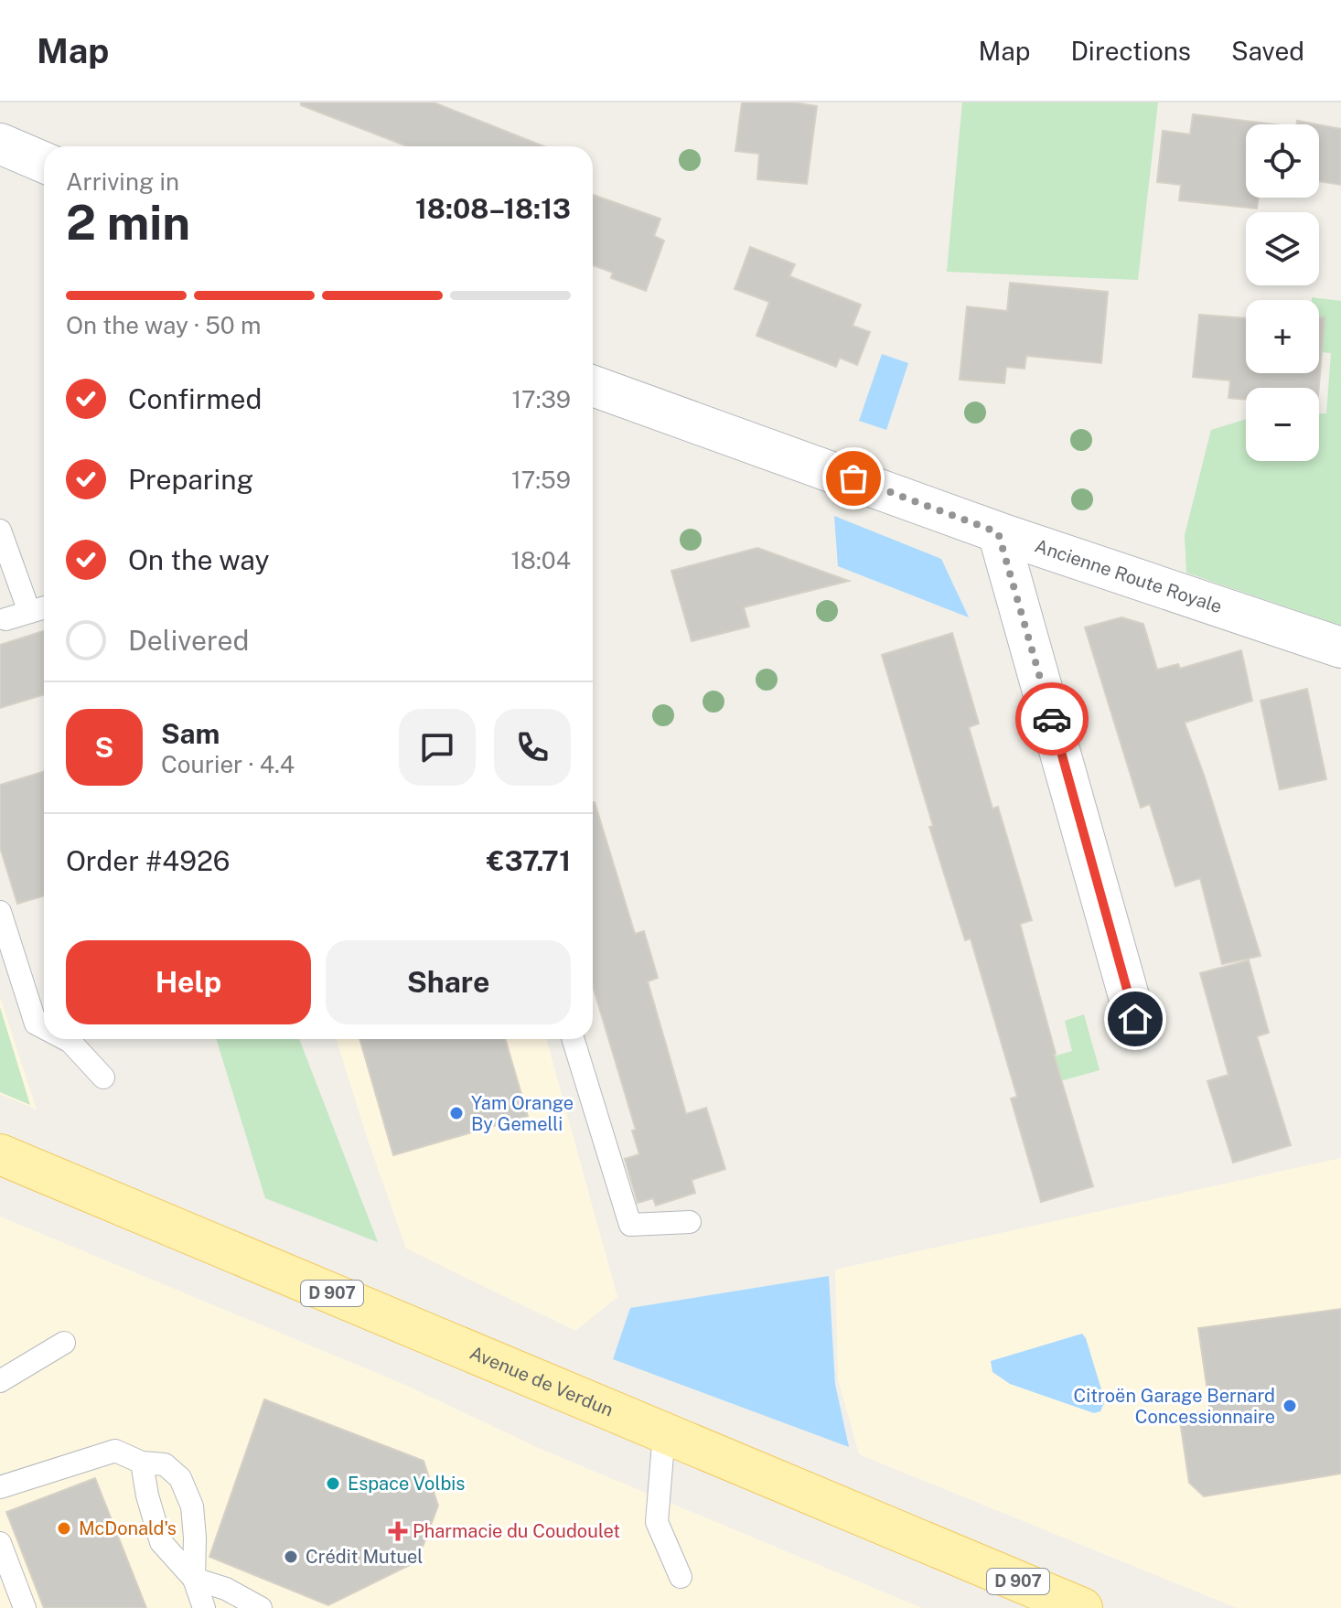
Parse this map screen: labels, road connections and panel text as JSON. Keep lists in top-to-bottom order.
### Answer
{
  "streets": {
    "main road": ["D 907", "Avenue de Verdun"],
    "street": ["Ancienne Route Royale"]
  },
  "places": {
    "other": [
      "Yam Orange By Gemelli",
      "Citroën Garage Bernard Concessionnaire",
      "Espace Volbis",
      "McDonald's",
      "Crédit Mutuel"
    ],
    "health": ["Pharmacie du Coudoulet"]
  },
  "page": {
    "header": "Map",
    "nav": ["Map", "Directions", "Saved"],
    "map_buttons": ["+", "−"],
    "heading": ["2 min", "Arriving in", "18:08–18:13"],
    "panel": [
      "Sam",
      "Courier · 4.4",
      "Order #4926",
      "€37.71"
    ],
    "bar": "On the way · 50 m",
    "list": [
      ["Confirmed", "17:39"],
      ["Preparing", "17:59"],
      ["On the way", "18:04"],
      "Delivered"
    ],
    "round": "S",
    "buttons": ["Help", "Share"]
  }
}
